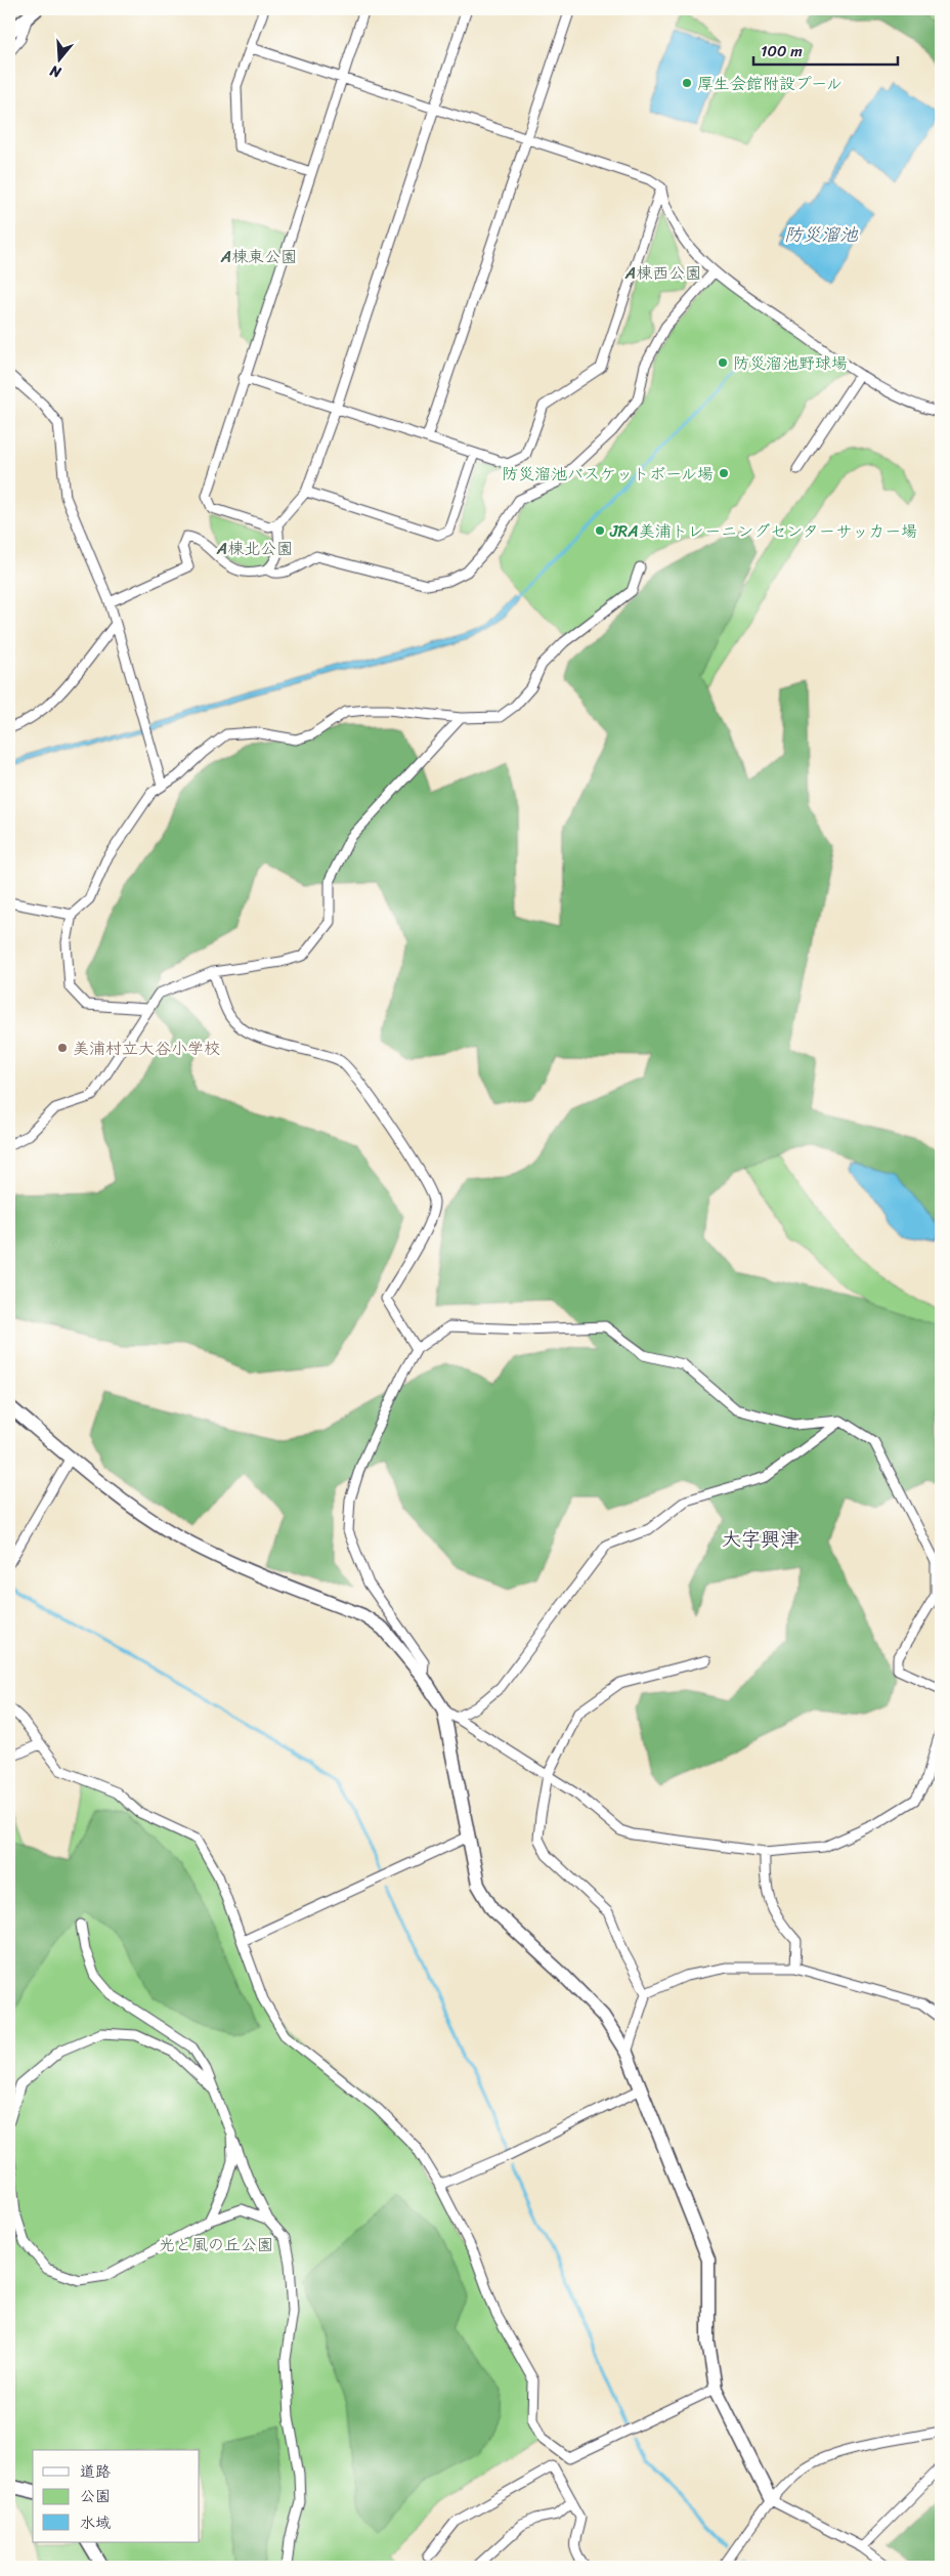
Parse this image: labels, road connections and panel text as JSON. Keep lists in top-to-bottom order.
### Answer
{
  "districts": ["大字興津"],
  "water": ["防災溜池"],
  "parks": [
    "A棟東公園",
    "A棟西公園",
    "A棟北公園",
    "光と風の丘公園"
  ],
  "places": [
    "厚生会館附設プール",
    "防災溜池野球場",
    "防災溜池バスケットボール場",
    "JRA美浦トレーニングセンターサッカー場",
    "美浦村立大谷小学校"
  ],
  "legend": ["道路", "公園", "水域"],
  "scale_bar": "100 m",
  "north": "bottom"
}
